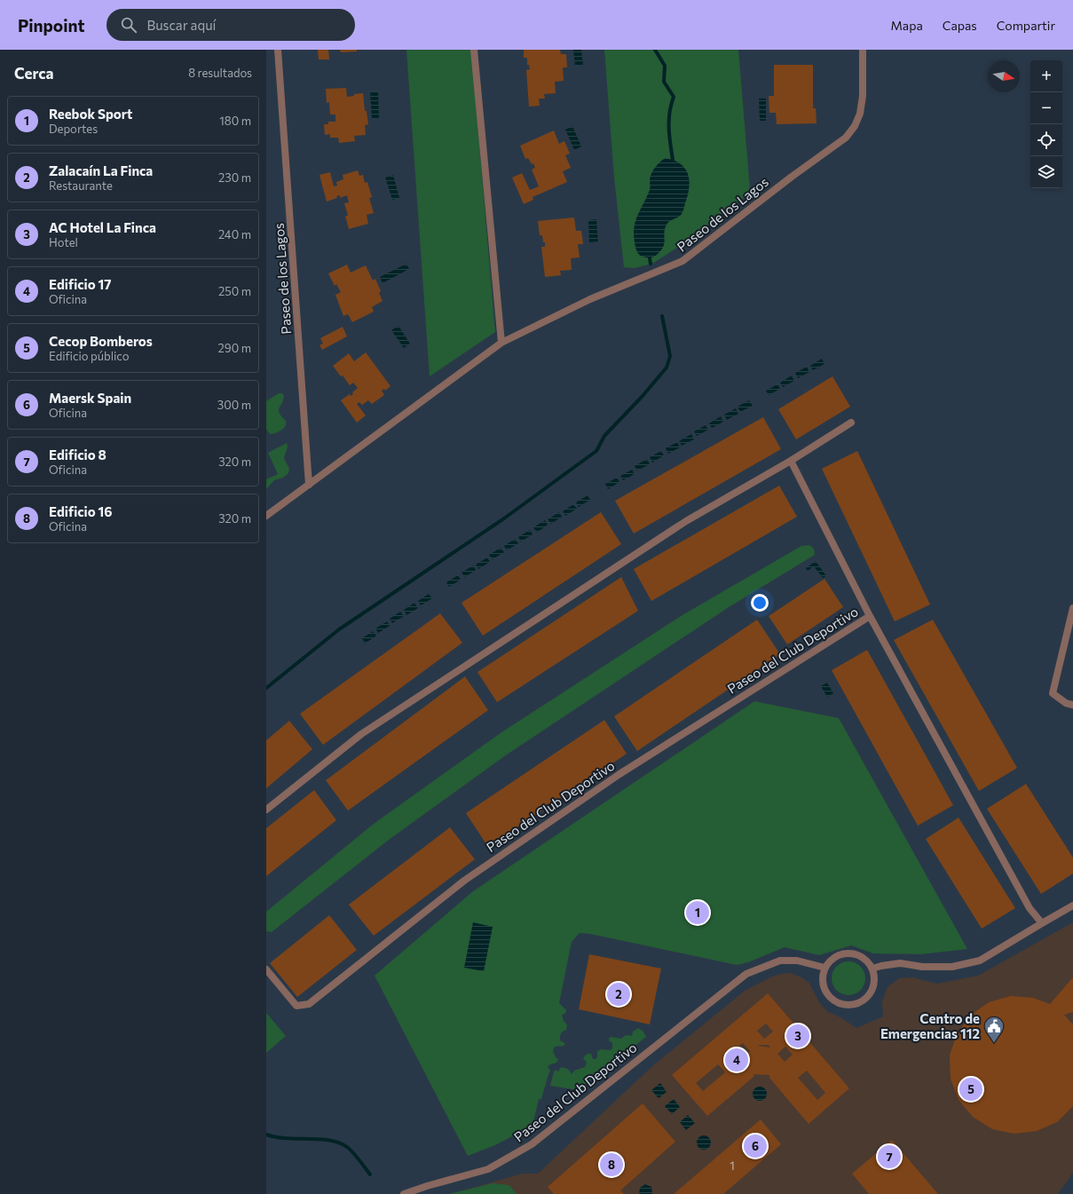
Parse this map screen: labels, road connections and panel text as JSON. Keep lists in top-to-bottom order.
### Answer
{
  "streets": {
    "street": ["Paseo de los Lagos", "Paseo del Club Deportivo"]
  },
  "places": {
    "public building": ["Centro de Emergencias 112"]
  },
  "house_numbers": ["1"],
  "north": "right",
  "page": {
    "header": "Pinpoint",
    "search": "Buscar aquí",
    "nav": ["Mapa", "Capas", "Compartir"],
    "heading": ["Cerca", "8 resultados"],
    "map_buttons": ["+", "−"],
    "list": [
      {
        "mark": "1",
        "name": "Reebok Sport",
        "note": "Deportes",
        "value": "180 m"
      },
      {
        "mark": "2",
        "name": "Zalacaín La Finca",
        "note": "Restaurante",
        "value": "230 m"
      },
      {
        "mark": "3",
        "name": "AC Hotel La Finca",
        "note": "Hotel",
        "value": "240 m"
      },
      {
        "mark": "4",
        "name": "Edificio 17",
        "note": "Oficina",
        "value": "250 m"
      },
      {
        "mark": "5",
        "name": "Cecop Bomberos",
        "note": "Edificio público",
        "value": "290 m"
      },
      {
        "mark": "6",
        "name": "Maersk Spain",
        "note": "Oficina",
        "value": "300 m"
      },
      {
        "mark": "7",
        "name": "Edificio 8",
        "note": "Oficina",
        "value": "320 m"
      },
      {
        "mark": "8",
        "name": "Edificio 16",
        "note": "Oficina",
        "value": "320 m"
      }
    ],
    "pins": [
      "1",
      "2",
      "3",
      "4",
      "5",
      "6",
      "7",
      "8"
    ]
  }
}
